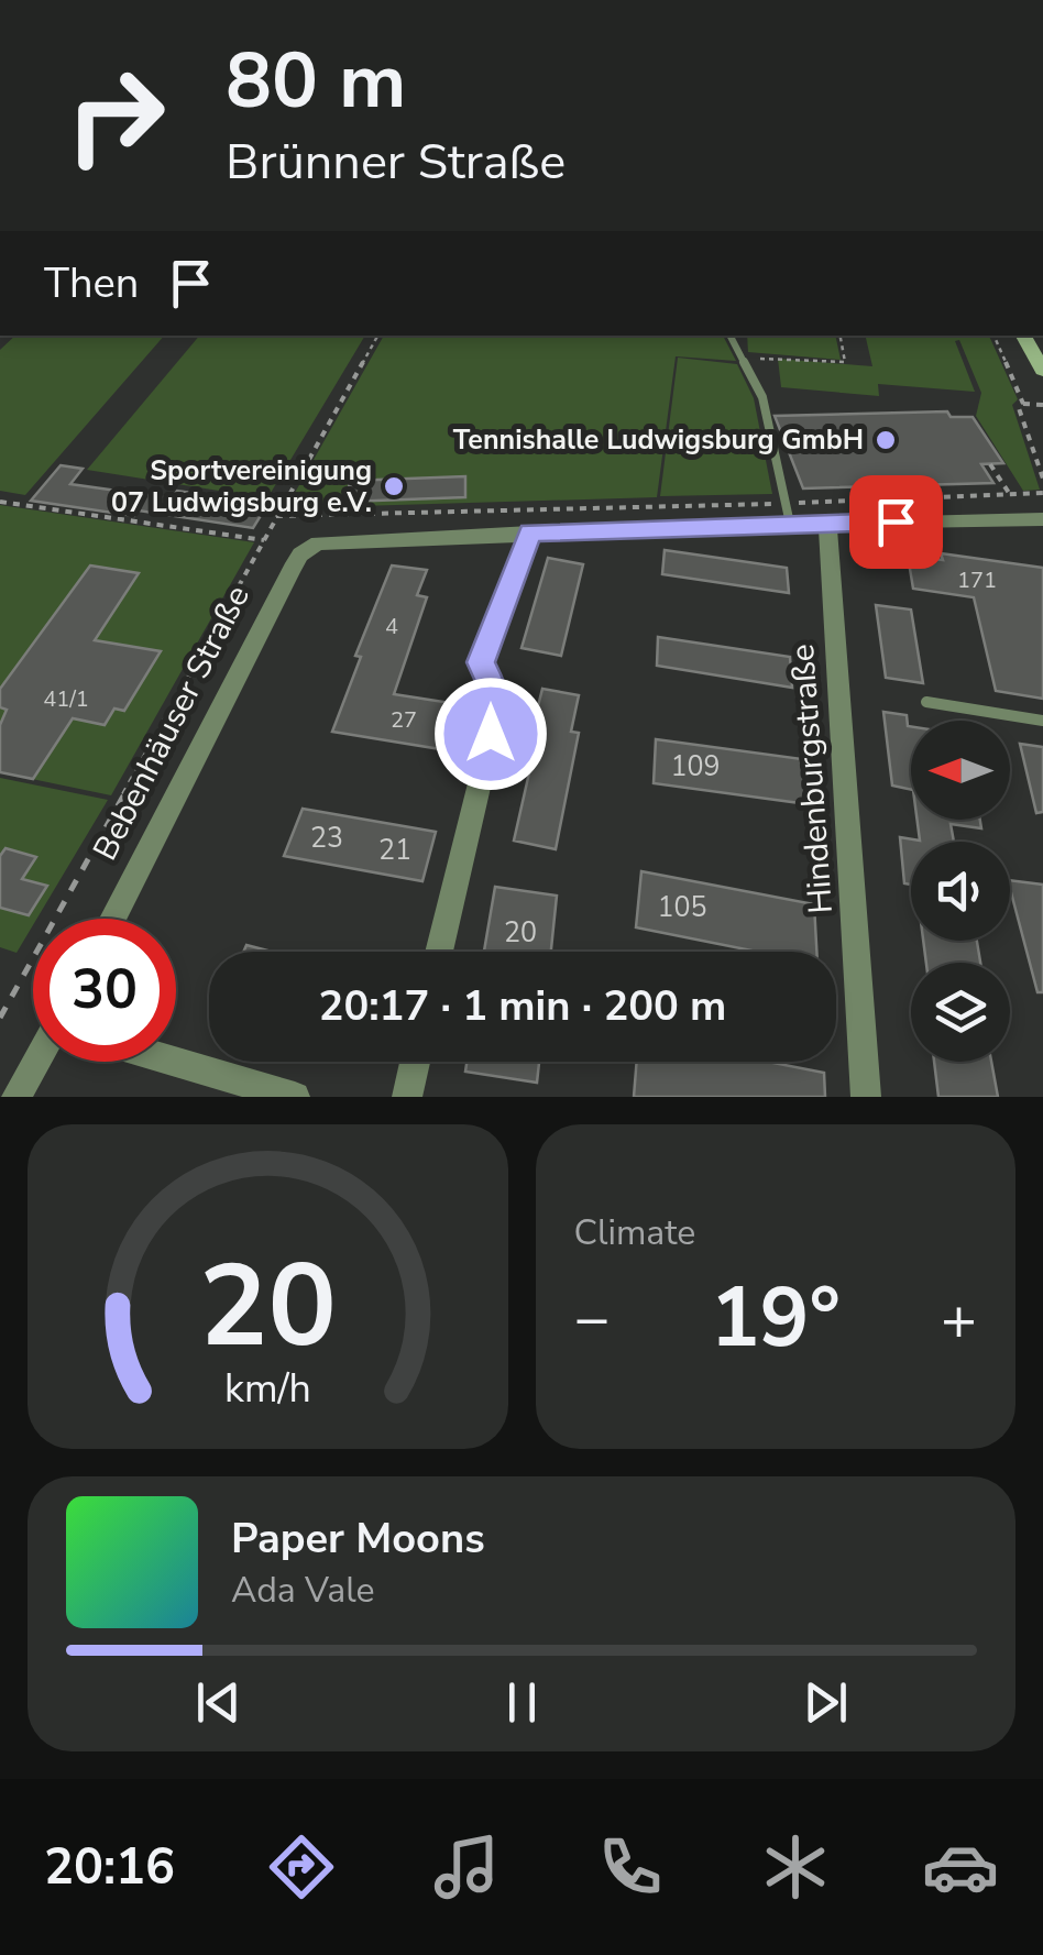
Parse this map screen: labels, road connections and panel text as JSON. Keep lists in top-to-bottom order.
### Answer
{
  "streets": {
    "street": ["Bebenhäuser Straße", "Hindenburgstraße"]
  },
  "places": ["Tennishalle Ludwigsburg GmbH", "Sportvereinigung 07 Ludwigsburg e.V."],
  "house_numbers": [
    "171",
    "4",
    "41/1",
    "27",
    "109",
    "23",
    "21",
    "105",
    "20"
  ],
  "north": "left",
  "page": {
    "turn": ["80 m", "Brünner Straße"],
    "then": "Then",
    "limit": "30",
    "trip": "20:17 · 1 min · 200 m",
    "tile": "Climate",
    "heat": ["−", "19°", "+"],
    "song": ["Paper Moons", "Ada Vale"],
    "tabs": "20:16",
    "gauge": ["20", "km/h"]
  }
}
